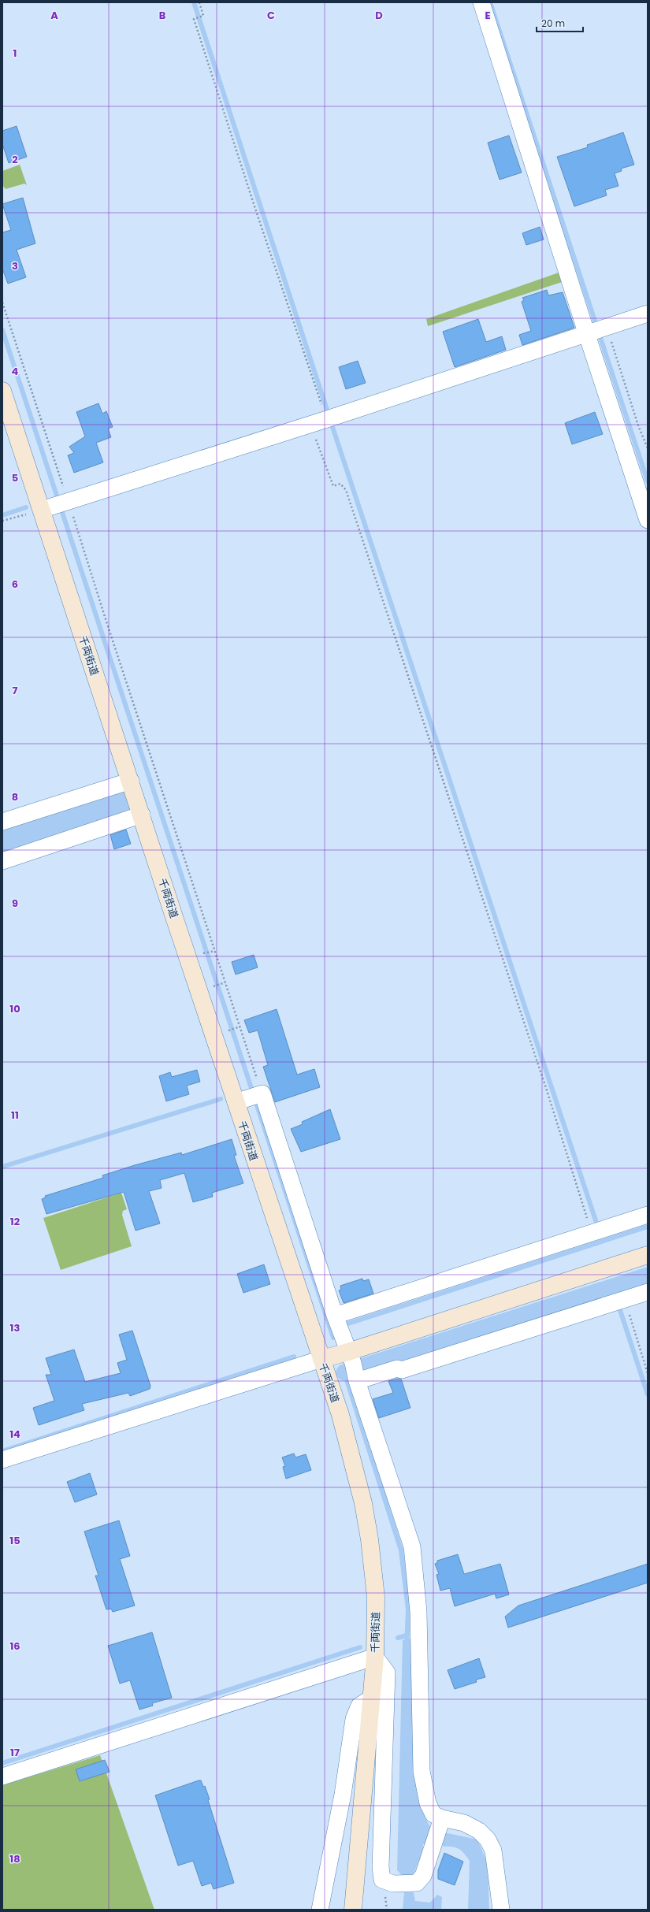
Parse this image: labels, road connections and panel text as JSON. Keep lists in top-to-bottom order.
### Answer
{
  "streets": {
    "street": ["千両街道"]
  },
  "scale_bar": "20 m",
  "grid": {
    "columns": [
      "A",
      "B",
      "C",
      "D",
      "E"
    ],
    "rows": [
      "1",
      "2",
      "3",
      "4",
      "5",
      "6",
      "7",
      "8",
      "9",
      "10",
      "11",
      "12",
      "13",
      "14",
      "15",
      "16",
      "17",
      "18"
    ]
  }
}
